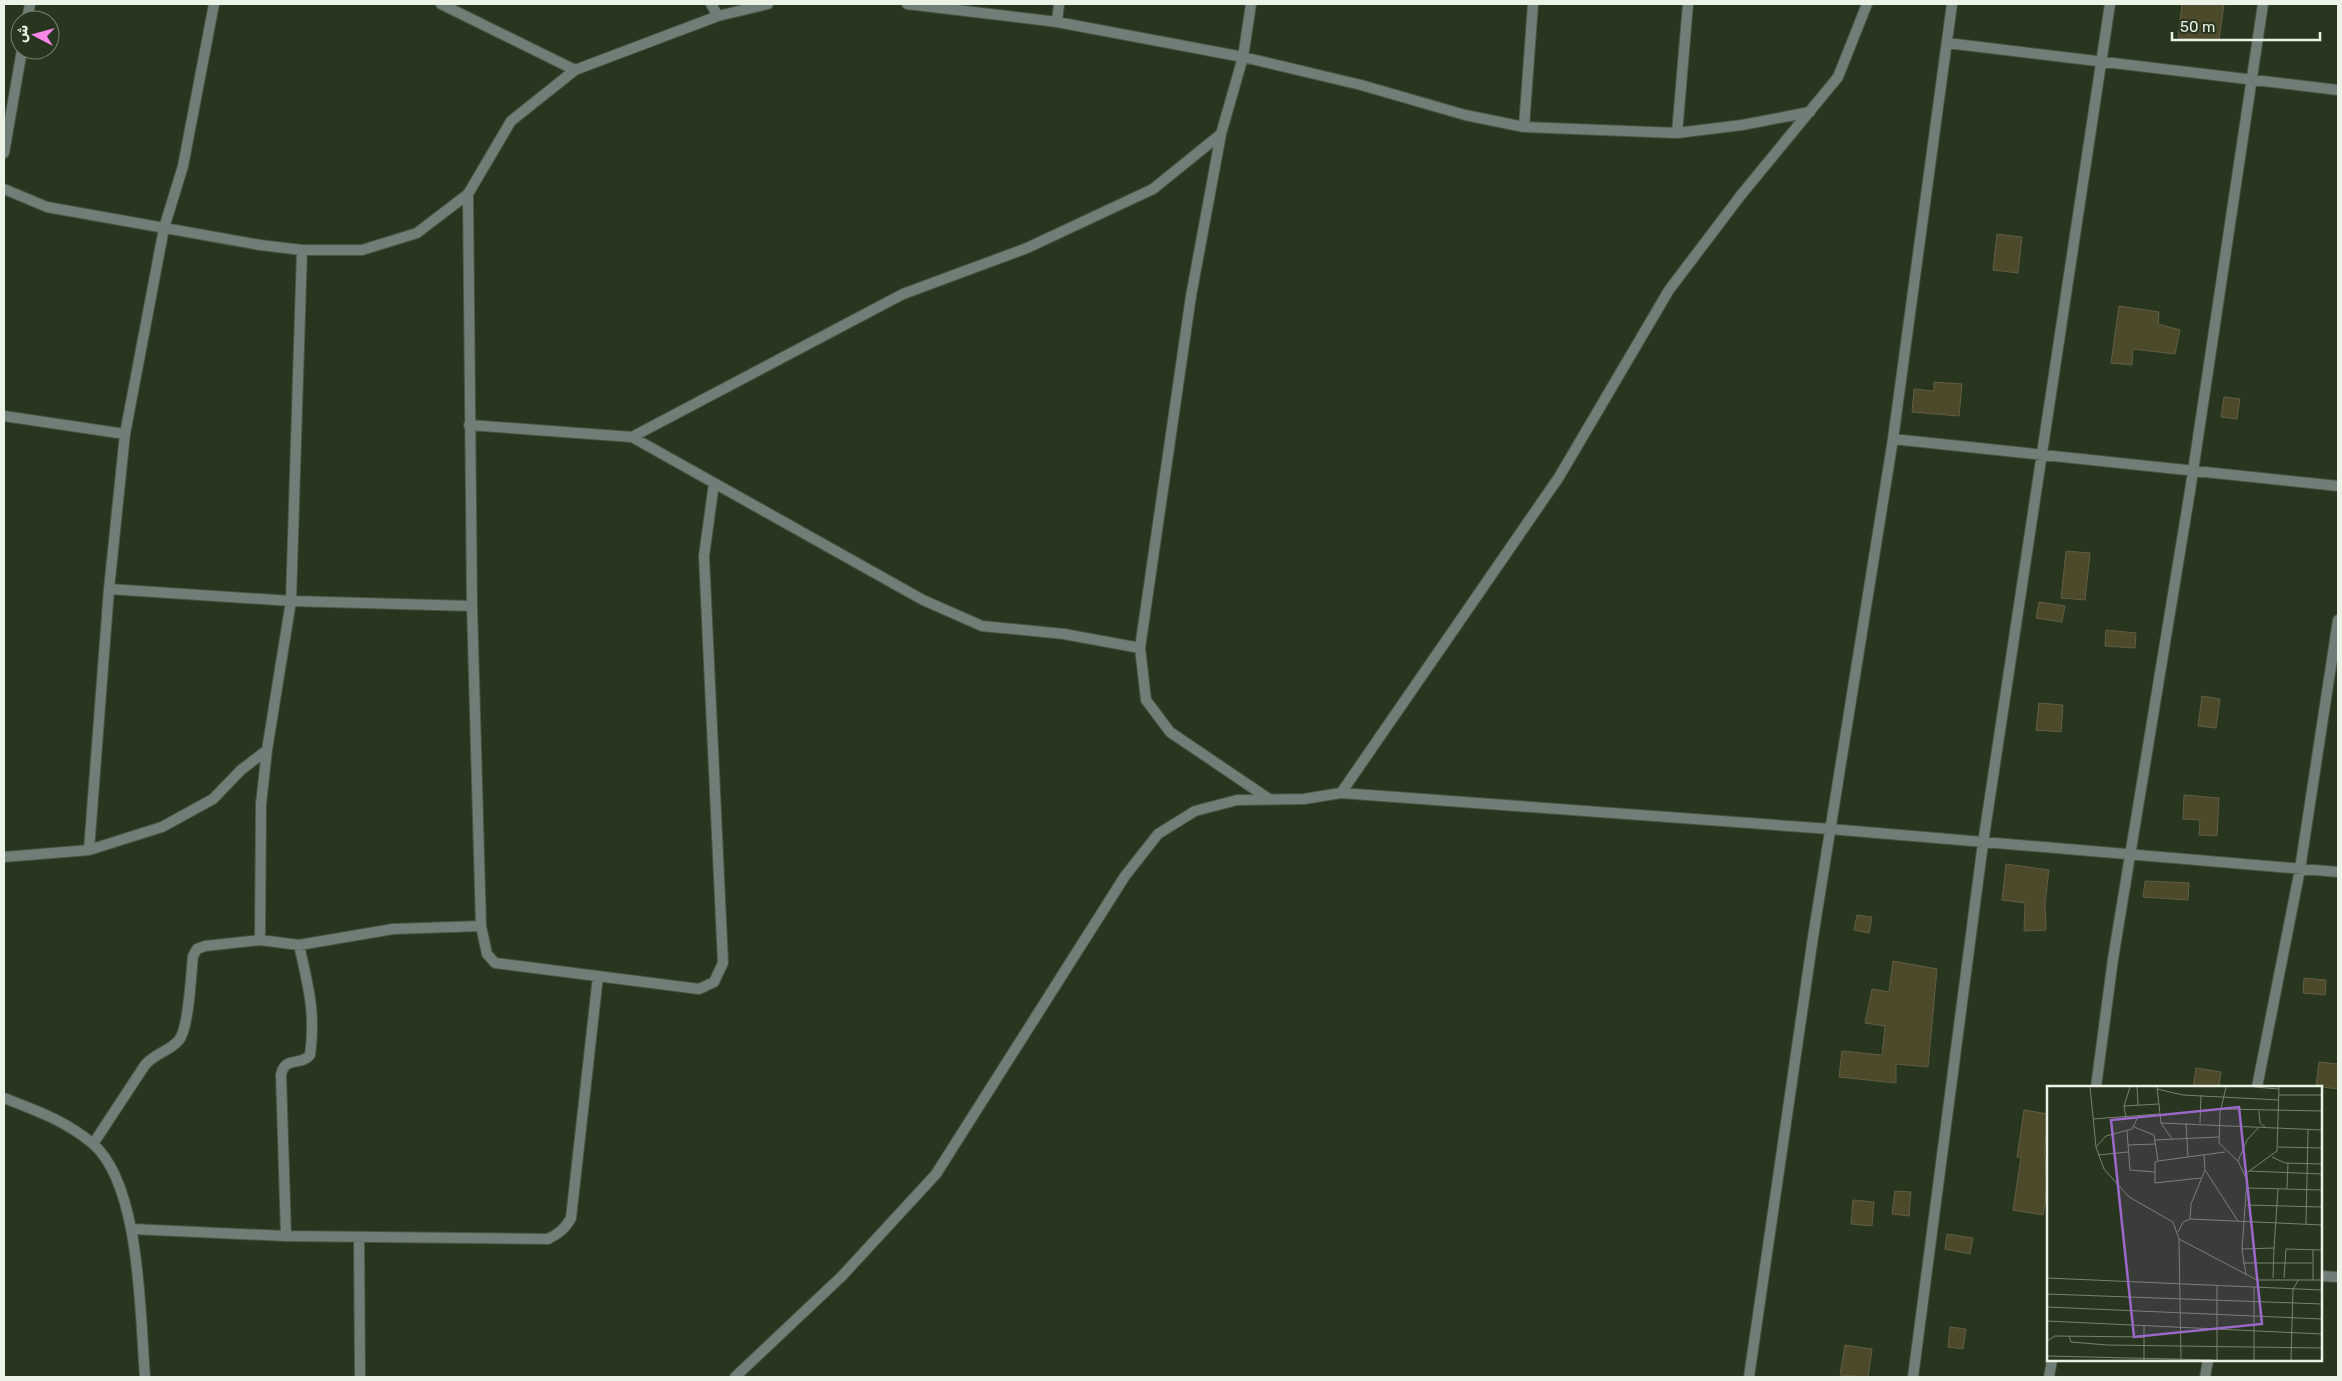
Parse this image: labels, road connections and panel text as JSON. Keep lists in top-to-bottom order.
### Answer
{
  "scale_bar": "50 m",
  "north": "left"
}
